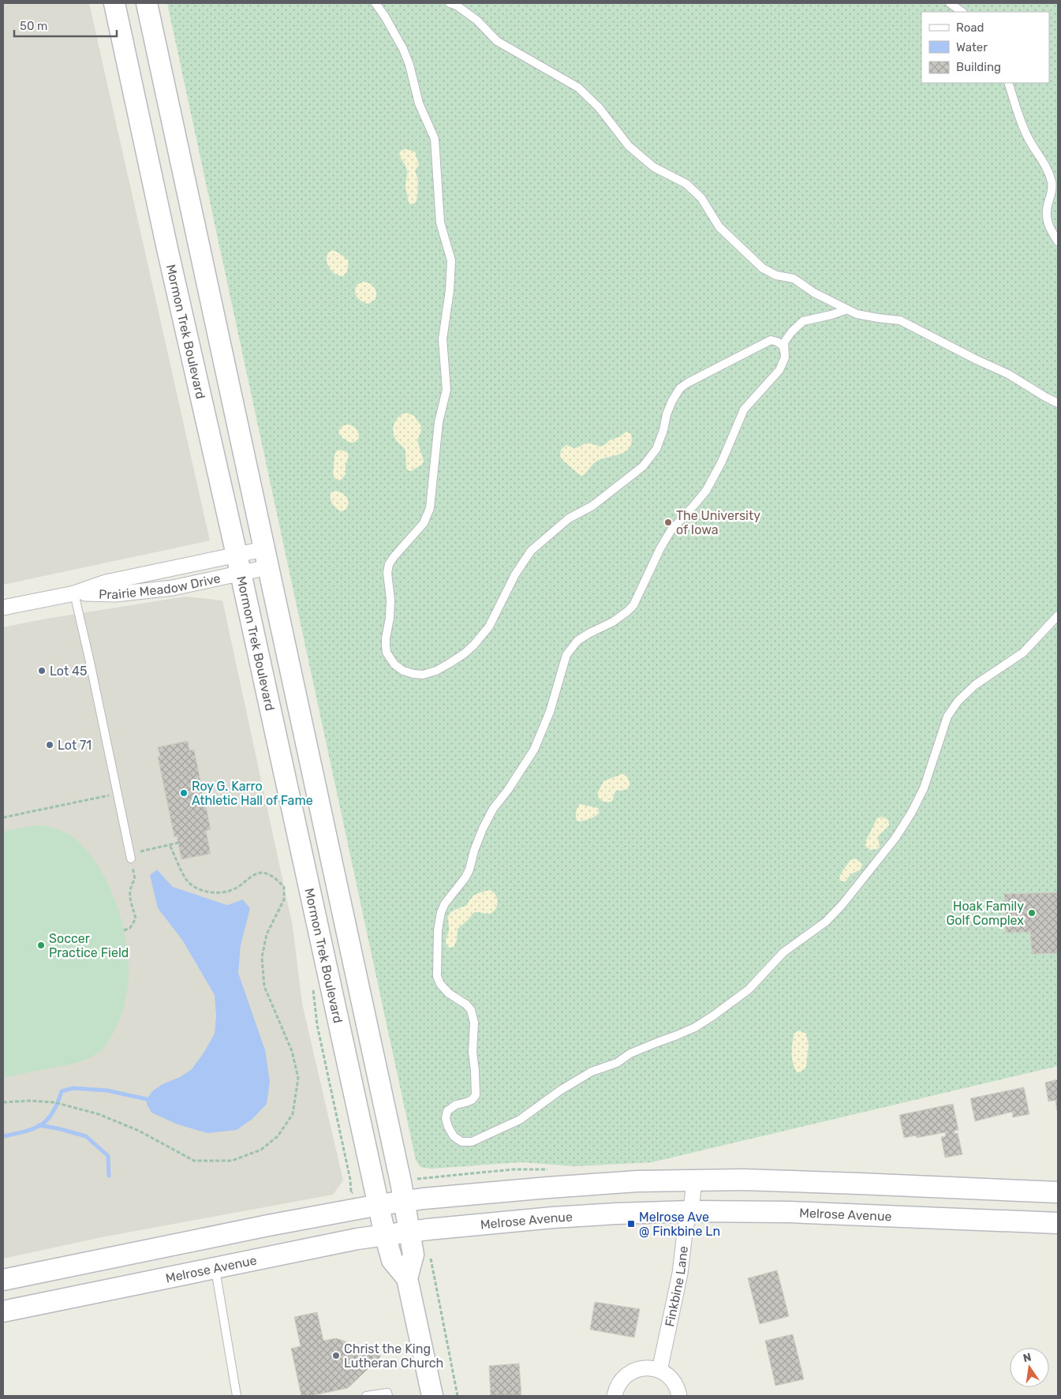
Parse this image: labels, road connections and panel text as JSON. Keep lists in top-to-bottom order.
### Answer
{
  "streets": {
    "main road": ["Mormon Trek Boulevard", "Melrose Avenue"],
    "street": ["Prairie Meadow Drive", "Finkbine Lane"]
  },
  "crossings": [
    ["Mormon Trek Boulevard", "Prairie Meadow Drive"],
    ["Mormon Trek Boulevard", "Melrose Avenue"],
    ["Melrose Avenue", "Finkbine Lane"]
  ],
  "places": {
    "other": [
      "The University of Iowa",
      "Lot 45",
      "Lot 71",
      "Roy G. Karro Athletic Hall of Fame",
      "Hoak Family Golf Complex",
      "Soccer Practice Field",
      "Christ the King Lutheran Church"
    ],
    "transit": ["Melrose Ave @ Finkbine Ln"]
  },
  "legend": ["Road", "Water", "Building"],
  "scale_bar": "50 m",
  "north": "top"
}
